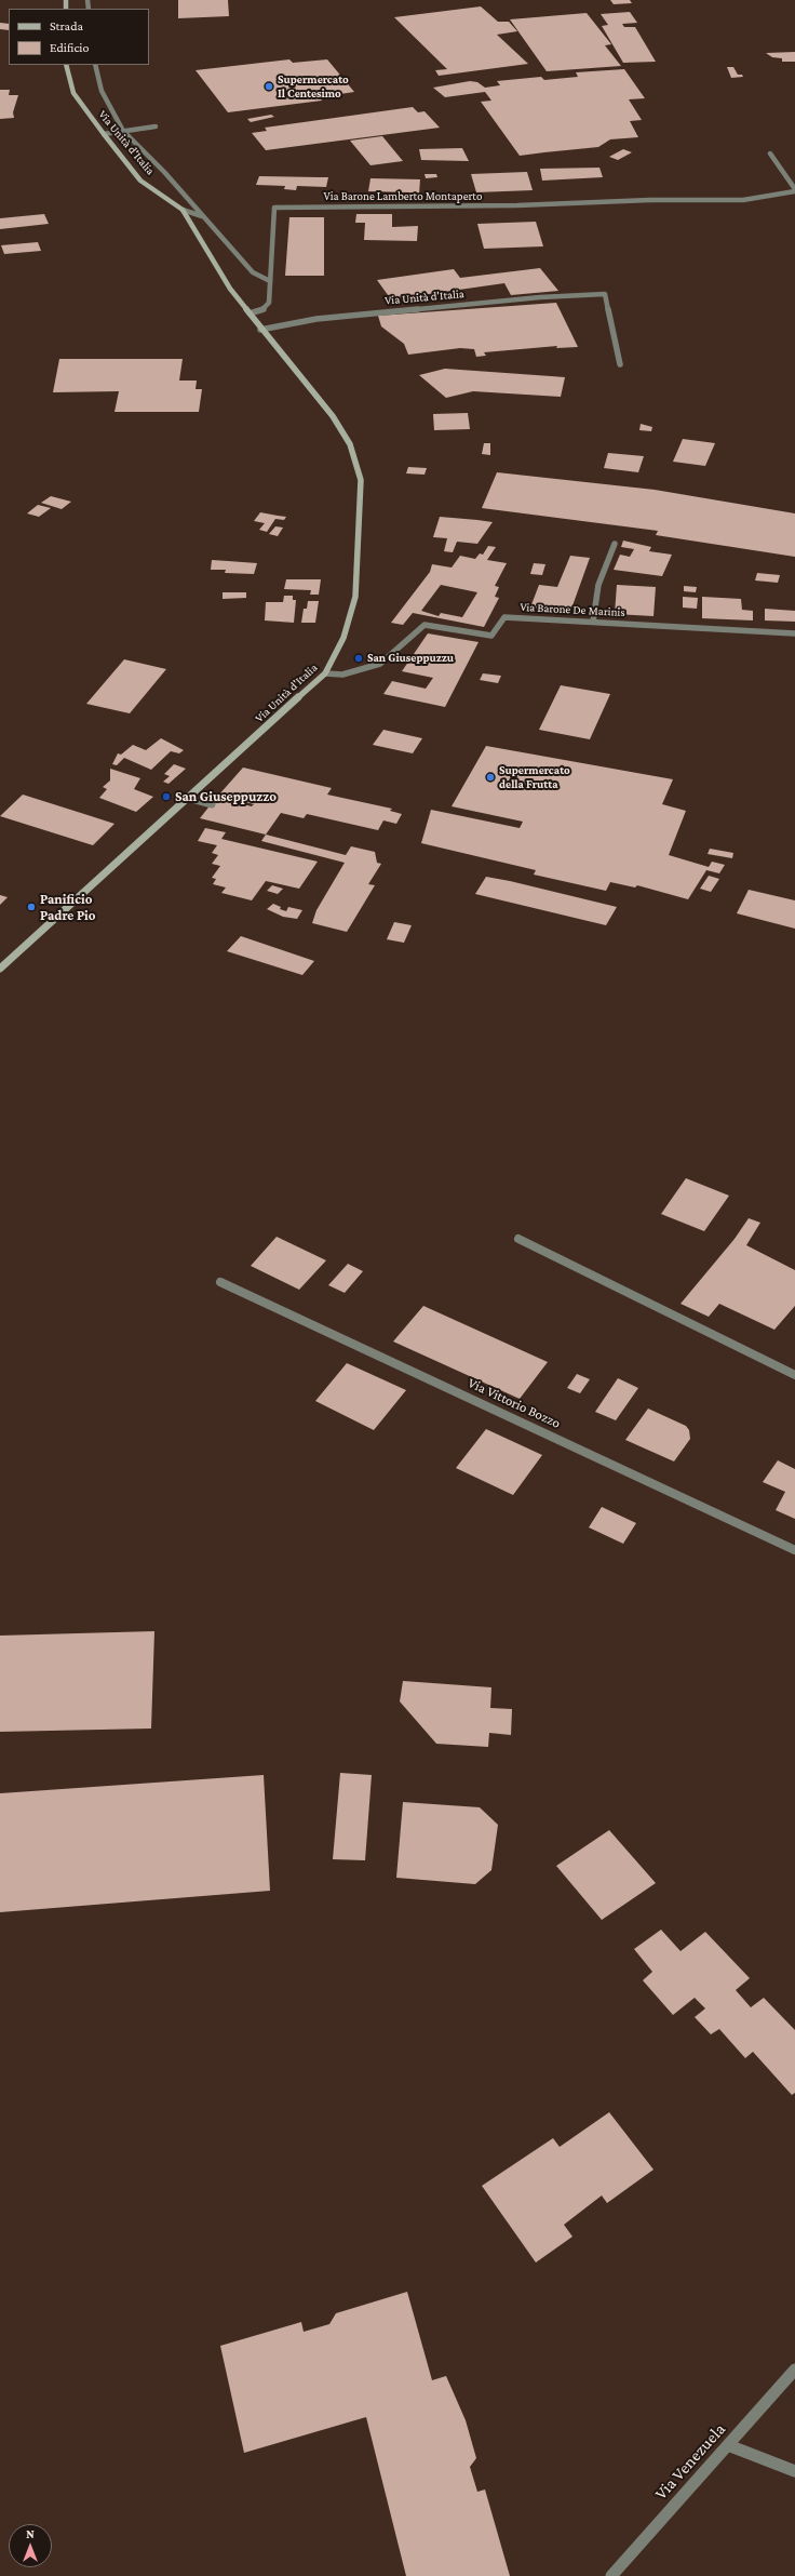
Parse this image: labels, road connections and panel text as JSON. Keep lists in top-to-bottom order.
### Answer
{
  "streets": {
    "street": [
      "Via Unità d'Italia",
      "Via Barone Lamberto Montaperto",
      "Via Barone De Marinis",
      "Via Vittorio Bozzo",
      "Via Venezuela"
    ]
  },
  "crossings": [
    ["Via Unità d'Italia", "Via Barone Lamberto Montaperto"],
    ["Via Unità d'Italia", "Via Barone De Marinis"]
  ],
  "places": [
    "Supermercato Il Centesimo",
    "San Giuseppuzzu",
    "Supermercato della Frutta",
    "San Giuseppuzzo",
    "Panificio Padre Pio"
  ],
  "legend": ["Strada", "Edificio"],
  "north": "top"
}
